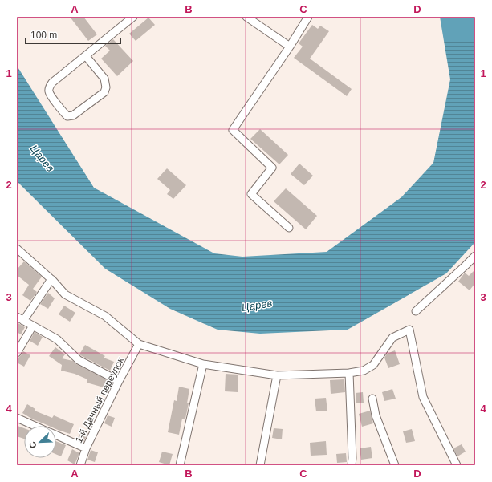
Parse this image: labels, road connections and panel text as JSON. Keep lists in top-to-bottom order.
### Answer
{
  "streets": {
    "street": ["1-й Дачный переулок"]
  },
  "water": ["Царев"],
  "scale_bar": "100 m",
  "north": "bottom left",
  "grid": {
    "columns": [
      "A",
      "B",
      "C",
      "D"
    ],
    "rows": [
      "1",
      "2",
      "3",
      "4"
    ]
  }
}
